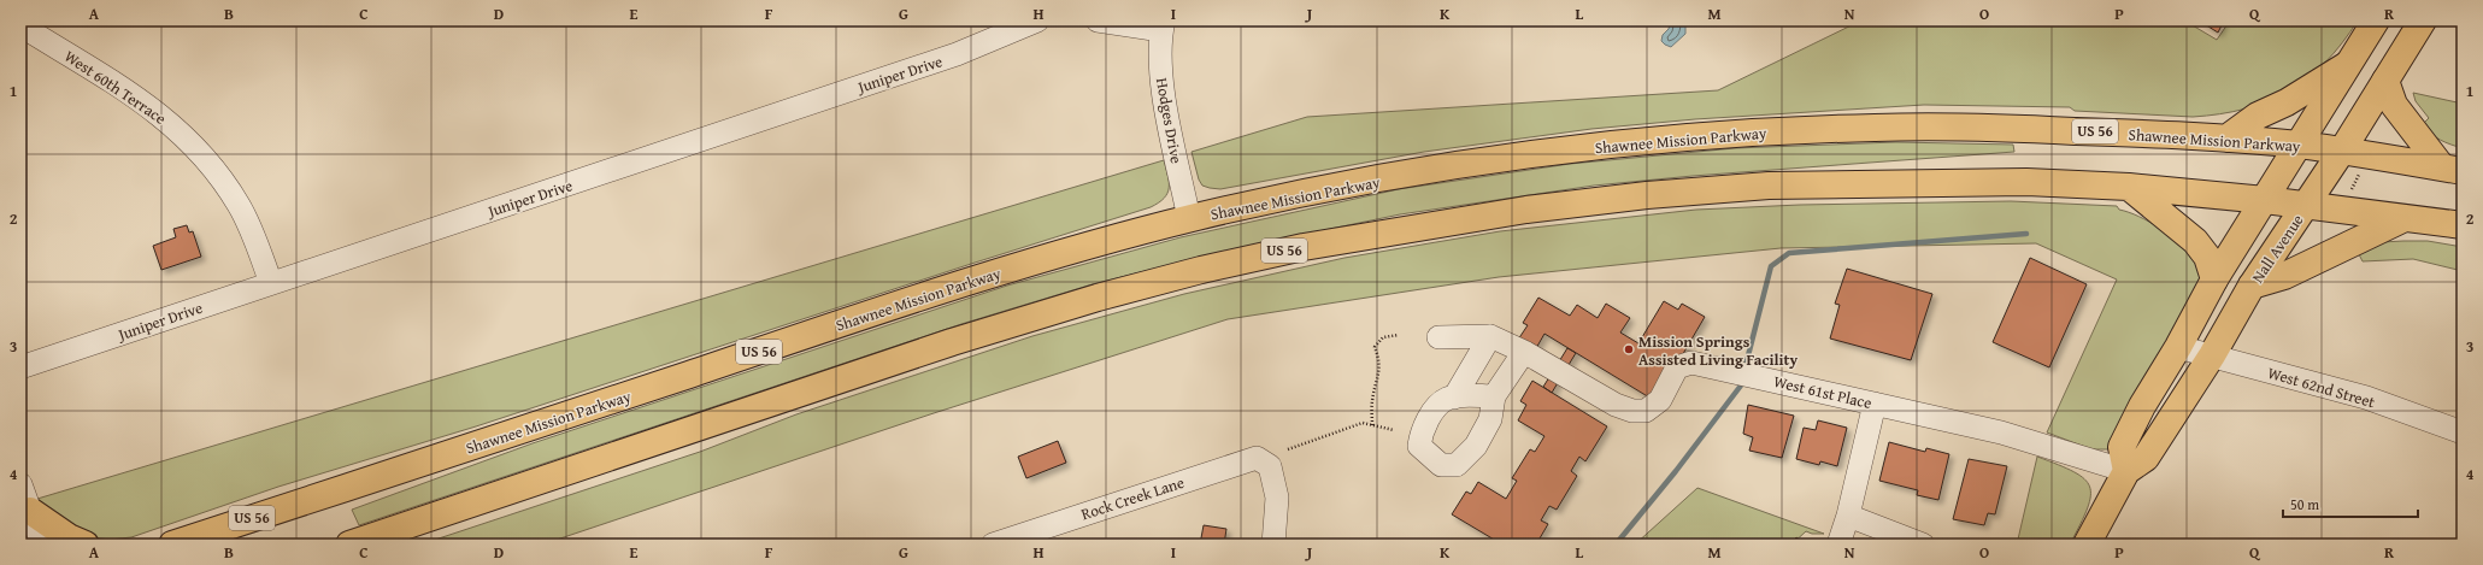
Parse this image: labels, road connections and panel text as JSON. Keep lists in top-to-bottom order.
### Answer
{
  "streets": {
    "main road": ["US 56", "Shawnee Mission Parkway", "Nall Avenue"],
    "street": [
      "Juniper Drive",
      "West 60th Terrace",
      "Hodges Drive",
      "West 62nd Street",
      "West 61st Place",
      "Rock Creek Lane"
    ]
  },
  "crossings": [
    ["Juniper Drive", "West 60th Terrace"],
    ["Hodges Drive", "Shawnee Mission Parkway"],
    ["US 56", "Nall Avenue"],
    ["Shawnee Mission Parkway", "Nall Avenue"],
    ["Nall Avenue", "West 62nd Street"],
    ["Nall Avenue", "West 61st Place"]
  ],
  "places": ["Mission Springs Assisted Living Facility"],
  "scale_bar": "50 m",
  "grid": {
    "columns": [
      "A",
      "B",
      "C",
      "D",
      "E",
      "F",
      "G",
      "H",
      "I",
      "J",
      "K",
      "L",
      "M",
      "N",
      "O",
      "P",
      "Q",
      "R"
    ],
    "rows": [
      "1",
      "2",
      "3",
      "4"
    ]
  }
}
